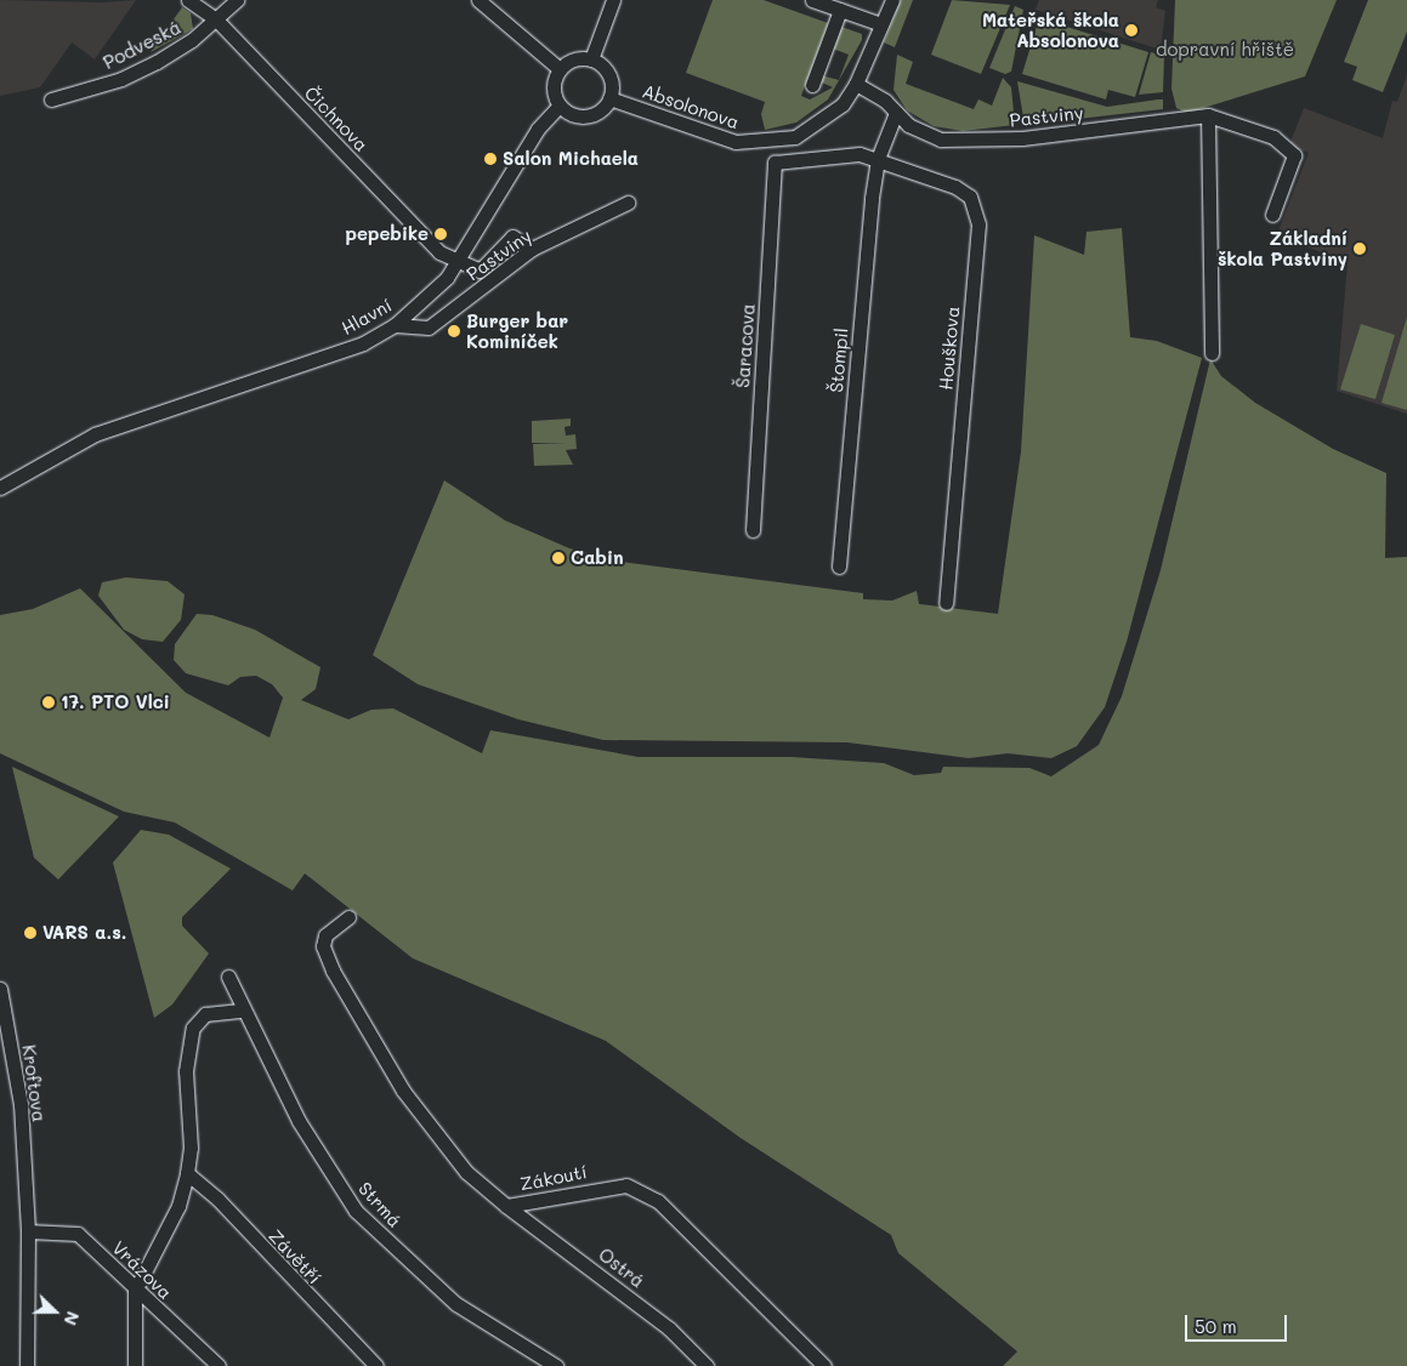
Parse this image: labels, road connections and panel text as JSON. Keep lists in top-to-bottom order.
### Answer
{
  "streets": {
    "street": [
      "Podveská",
      "Absolonova",
      "Pastviny",
      "Čichnova",
      "Hlavní",
      "Šaracova",
      "Houškova",
      "Štompil",
      "Kroftova",
      "Zákoutí",
      "Strmá",
      "Závětří",
      "Ostrá",
      "Vrázova"
    ]
  },
  "crossings": [
    ["Podveská", "Čichnova"],
    ["Absolonova", "Pastviny"],
    ["Absolonova", "Hlavní"],
    ["Pastviny", "Hlavní"],
    ["Čichnova", "Hlavní"],
    ["Šaracova", "Houškova"],
    ["Šaracova", "Štompil"],
    ["Houškova", "Štompil"],
    ["Kroftova", "Vrázova"],
    ["Zákoutí", "Ostrá"]
  ],
  "parks": ["dopravní hřiště"],
  "places": [
    "Mateřská škola Absolonova",
    "Salon Michaela",
    "pepebike",
    "Základní škola Pastviny",
    "Burger bar Kominíček",
    "Cabin",
    "17. PTO Vlci",
    "VARS a.s."
  ],
  "scale_bar": "50 m",
  "north": "right"
}
